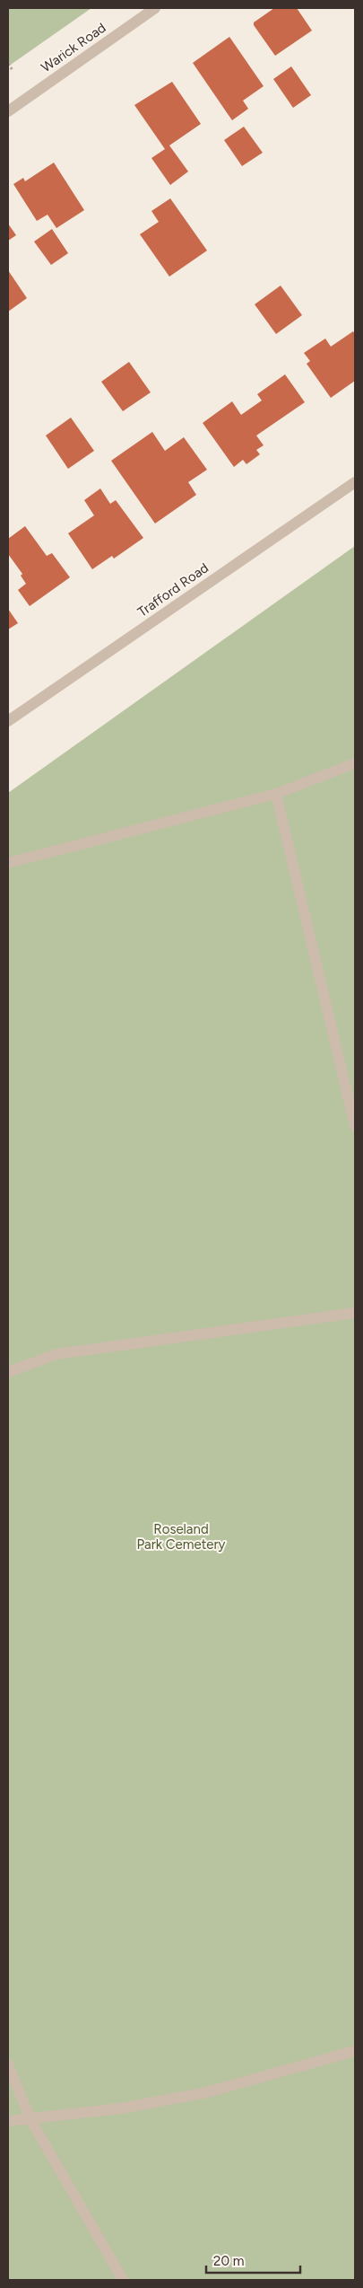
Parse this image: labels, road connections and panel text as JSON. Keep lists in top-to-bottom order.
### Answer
{
  "streets": {
    "street": ["Warick Road", "Trafford Road"]
  },
  "parks": ["Roseland Park Cemetery"],
  "scale_bar": "20 m"
}
